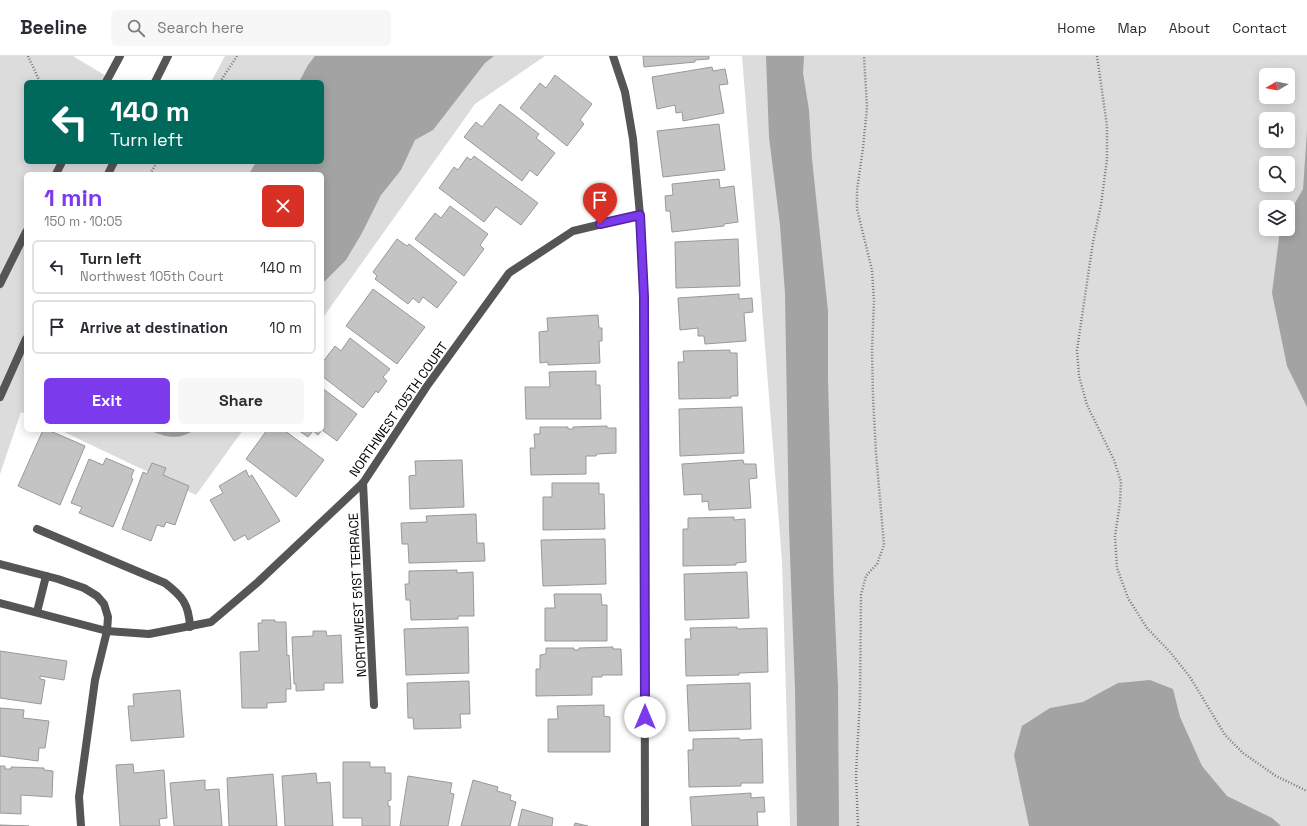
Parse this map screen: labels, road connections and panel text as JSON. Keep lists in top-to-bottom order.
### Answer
{
  "streets": {
    "street": ["NORTHWEST 105TH COURT", "NORTHWEST 51ST TERRACE"]
  },
  "crossings": [
    ["NORTHWEST 105TH COURT", "NORTHWEST 51ST TERRACE"]
  ],
  "north": "left",
  "page": {
    "header": "Beeline",
    "search": "Search here",
    "nav": [
      "Home",
      "Map",
      "About",
      "Contact"
    ],
    "turn": ["140 m", "Turn left"],
    "heading": ["1 min", "150 m · 10:05"],
    "list": [
      {
        "name": "Turn left",
        "note": "Northwest 105th Court",
        "value": "140 m"
      },
      {
        "name": "Arrive at destination",
        "value": "10 m"
      }
    ],
    "buttons": ["Exit", "Share"]
  }
}
